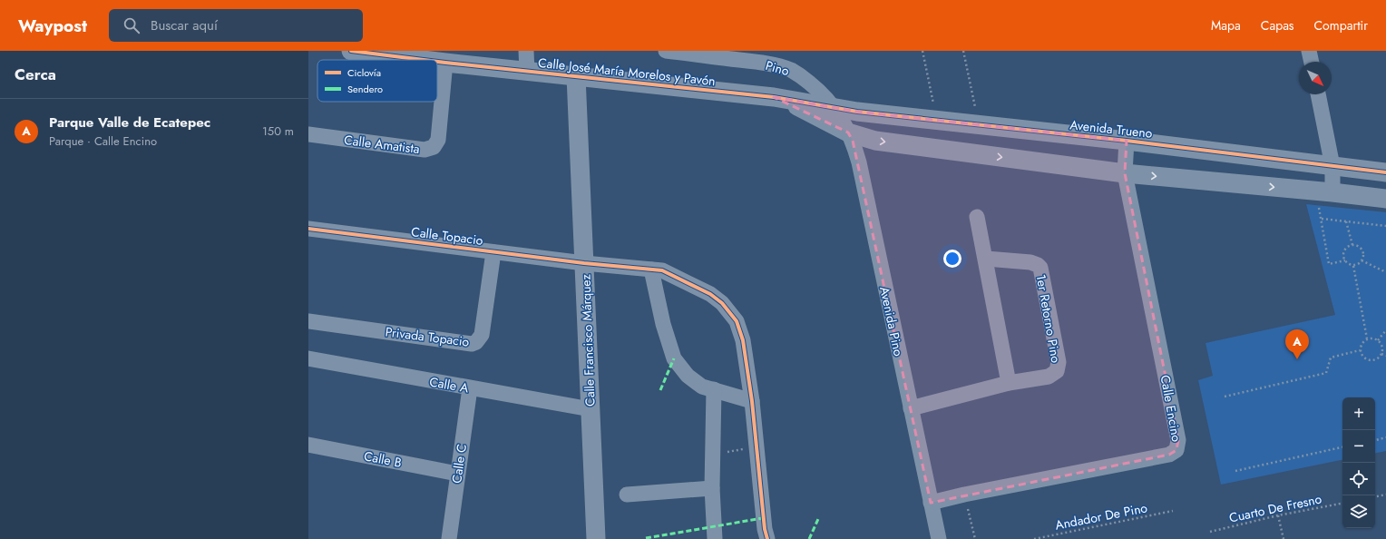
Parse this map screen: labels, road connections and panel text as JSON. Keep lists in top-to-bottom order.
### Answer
{
  "streets": {
    "street": [
      "Pino",
      "Calle José María Morelos y Pavón",
      "Avenida Trueno",
      "Calle Amatista",
      "Calle Topacio",
      "1er Retorno Pino",
      "Avenida Pino",
      "Privada Topacio",
      "Calle Francisco Márquez",
      "Calle A",
      "Calle Encino",
      "Calle B",
      "Calle C"
    ],
    "path": ["Cuarto De Fresno", "Andador De Pino"]
  },
  "crossings": [
    ["Pino", "Calle José María Morelos y Pavón"],
    ["Pino", "Avenida Trueno"],
    ["Pino", "Avenida Pino"],
    ["Calle José María Morelos y Pavón", "Avenida Trueno"],
    ["Calle José María Morelos y Pavón", "Calle Amatista"],
    ["Calle José María Morelos y Pavón", "Avenida Pino"],
    ["Calle José María Morelos y Pavón", "Calle Francisco Márquez"],
    ["Avenida Trueno", "Avenida Pino"],
    ["Avenida Trueno", "Calle Encino"],
    ["Calle Topacio", "Privada Topacio"],
    ["Calle Topacio", "Calle Francisco Márquez"],
    ["1er Retorno Pino", "Avenida Pino"],
    ["Avenida Pino", "Calle Encino"],
    ["Calle Francisco Márquez", "Calle A"],
    ["Calle A", "Calle C"],
    ["Calle B", "Calle C"]
  ],
  "legend": ["Ciclovía", "Sendero"],
  "north": "bottom right",
  "page": {
    "header": "Waypost",
    "search": "Buscar aquí",
    "nav": ["Mapa", "Capas", "Compartir"],
    "heading": "Cerca",
    "list": [
      {
        "mark": "A",
        "name": "Parque Valle de Ecatepec",
        "note": "Parque · Calle Encino",
        "value": "150 m"
      }
    ],
    "pins": "A",
    "map_buttons": ["+", "−"]
  }
}
